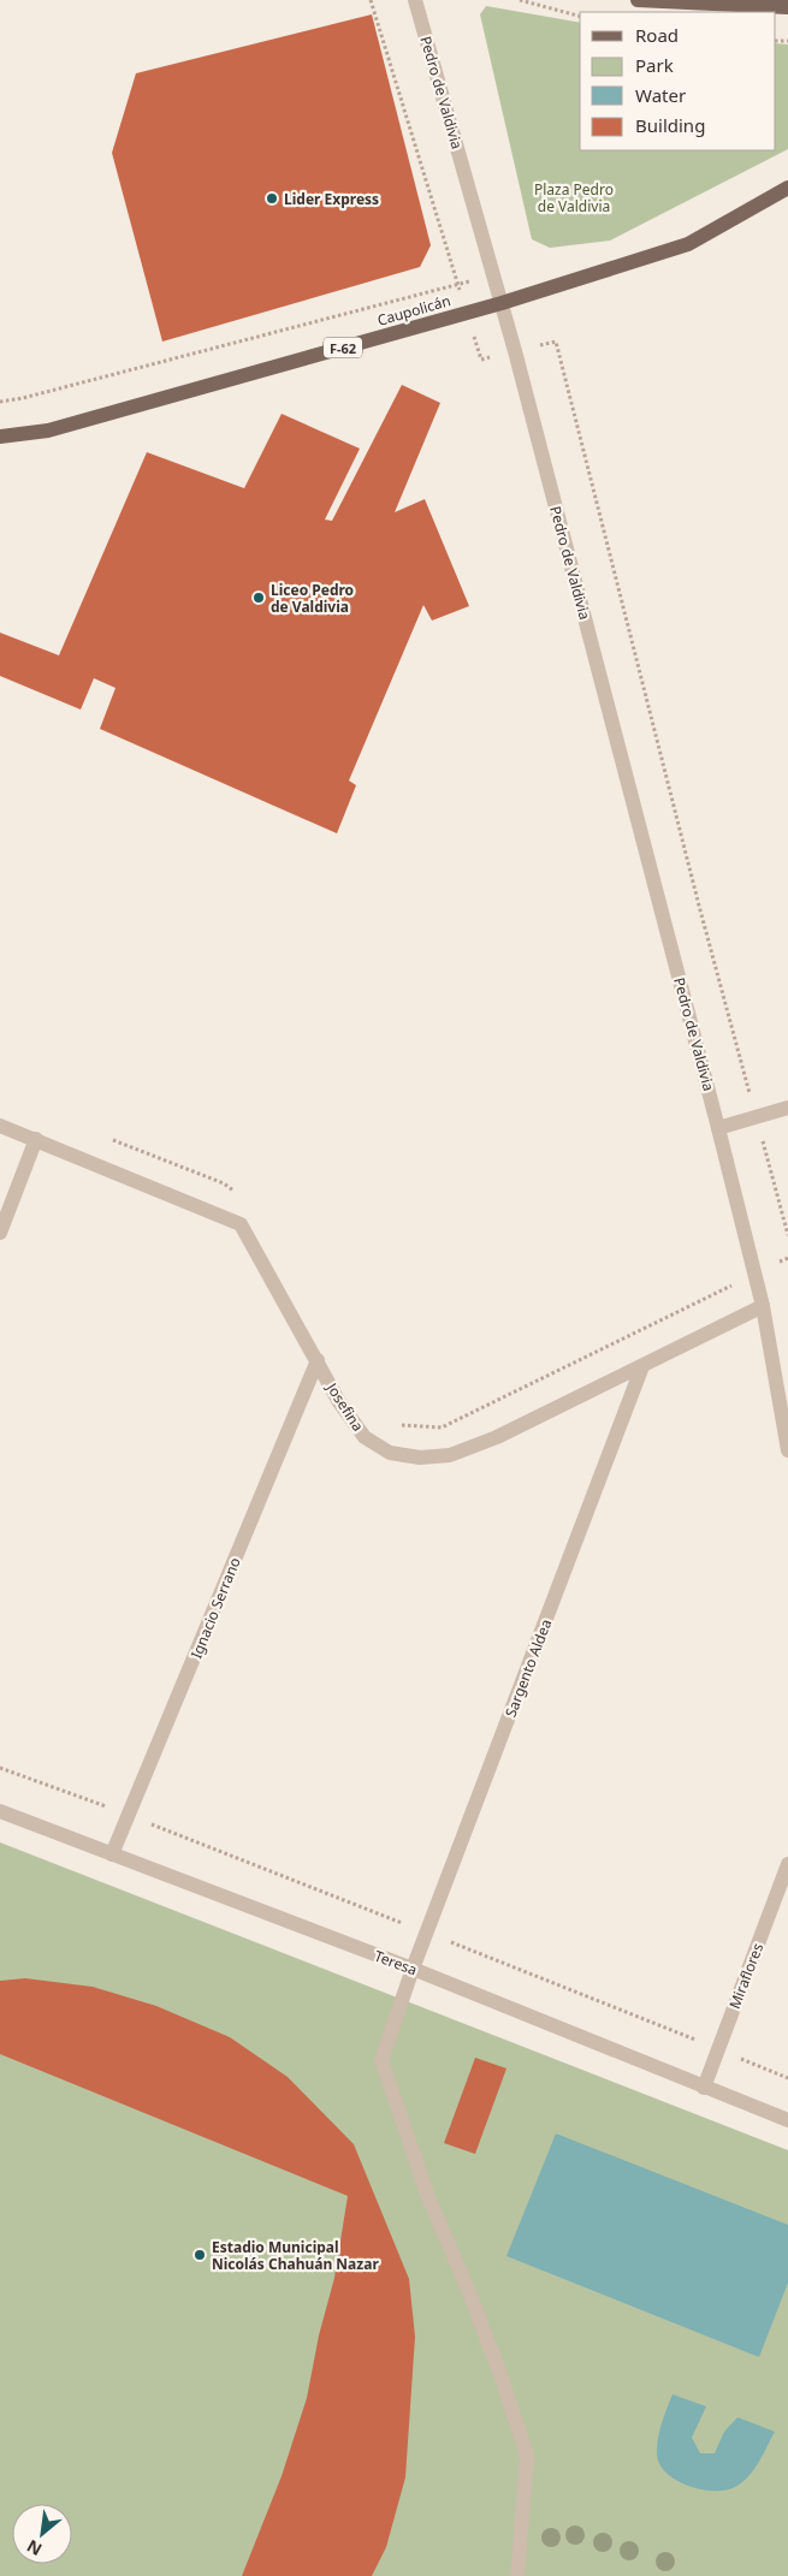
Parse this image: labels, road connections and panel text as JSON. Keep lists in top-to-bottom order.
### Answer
{
  "streets": {
    "main road": ["Caupolicán", "F-62"],
    "street": [
      "Pedro de Valdivia",
      "Josefina",
      "Ignacio Serrano",
      "Sargento Aldea",
      "Teresa",
      "Miraflores"
    ]
  },
  "crossings": [
    ["Pedro de Valdivia", "Caupolicán"],
    ["Pedro de Valdivia", "Josefina"],
    ["Josefina", "Ignacio Serrano"],
    ["Josefina", "Sargento Aldea"],
    ["Ignacio Serrano", "Teresa"],
    ["Sargento Aldea", "Teresa"],
    ["Teresa", "Miraflores"]
  ],
  "parks": ["Plaza Pedro de Valdivia"],
  "places": ["Lider Express", "Liceo Pedro de Valdivia", "Estadio Municipal Nicolás Chahuán Nazar"],
  "legend": [
    "Road",
    "Park",
    "Water",
    "Building"
  ],
  "north": "bottom left"
}
